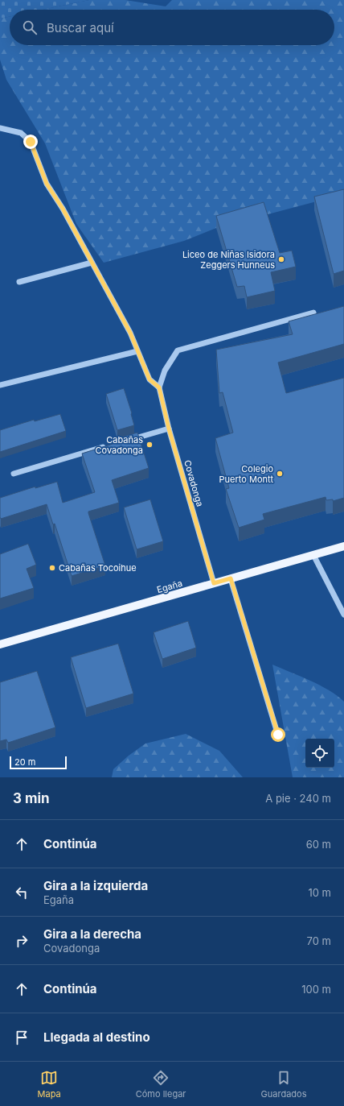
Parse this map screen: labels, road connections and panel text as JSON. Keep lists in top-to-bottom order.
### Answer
{
  "streets": {
    "main road": ["Egaña"],
    "street": ["Covadonga"]
  },
  "crossings": [
    ["Covadonga", "Egaña"]
  ],
  "places": [
    "Liceo de Niñas Isidora Zeggers Hunneus",
    "Cabañas Covadonga",
    "Colegio Puerto Montt",
    "Cabañas Tocoihue"
  ],
  "scale_bar": "20 m",
  "page": {
    "search": "Buscar aquí",
    "scale": "20 m",
    "heading": ["3 min", "A pie · 240 m"],
    "list": [
      ["Continúa", "60 m"],
      ["Gira a la izquierda", "Egaña", "10 m"],
      ["Gira a la derecha", "Covadonga", "70 m"],
      ["Continúa", "100 m"],
      "Llegada al destino"
    ],
    "nav": ["Mapa", "Cómo llegar", "Guardados"]
  }
}
